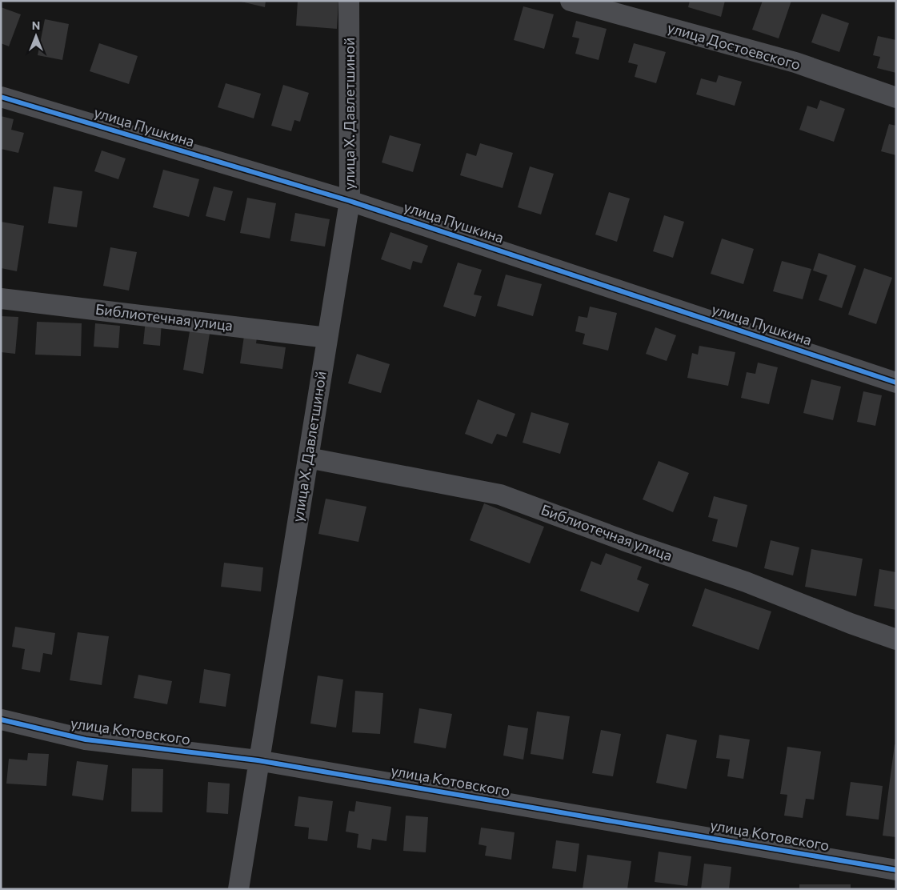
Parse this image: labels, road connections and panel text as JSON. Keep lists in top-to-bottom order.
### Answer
{
  "streets": {
    "street": [
      "улица Достоевского",
      "улица Х. Давлетшиной",
      "улица Пушкина",
      "Библиотечная улица",
      "улица Котовского"
    ]
  },
  "crossings": [
    ["улица Х. Давлетшиной", "улица Пушкина"],
    ["улица Х. Давлетшиной", "Библиотечная улица"],
    ["улица Х. Давлетшиной", "улица Котовского"]
  ],
  "north": "top"
}
